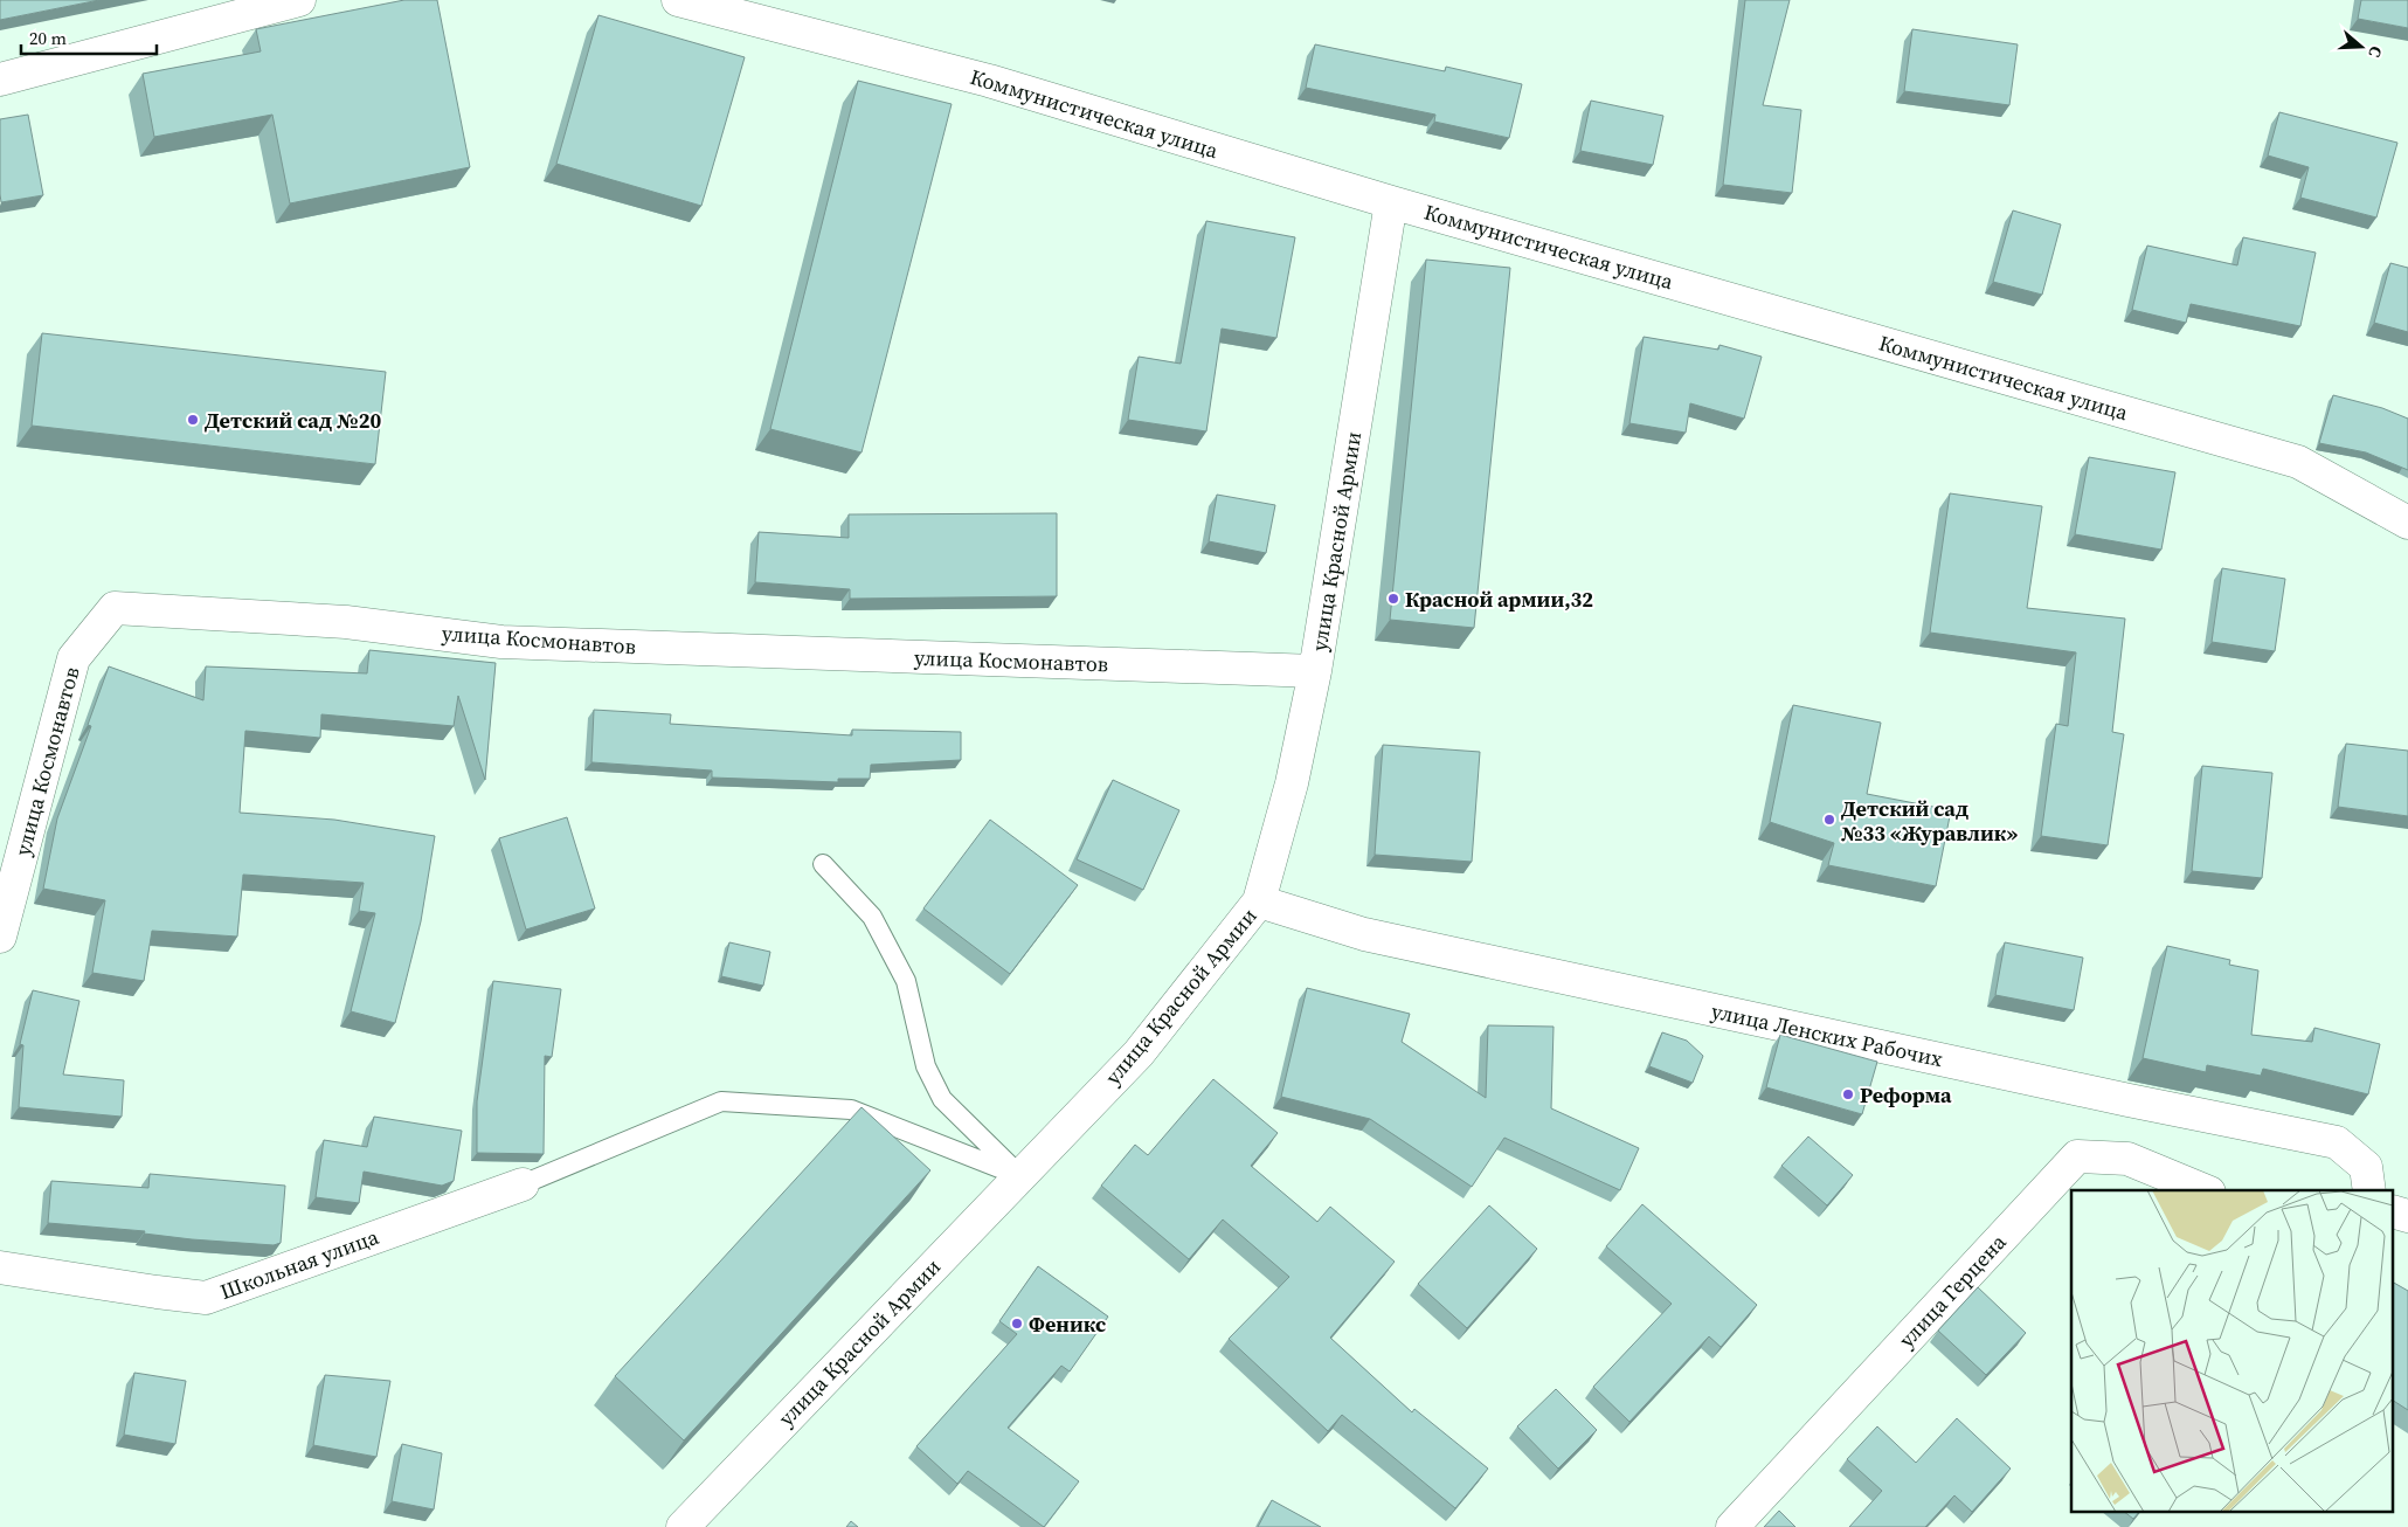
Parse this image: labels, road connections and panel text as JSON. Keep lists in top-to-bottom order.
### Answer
{
  "streets": {
    "street": [
      "Коммунистическая улица",
      "улица Красной Армии",
      "улица Космонавтов",
      "улица Ленских Рабочих",
      "Школьная улица",
      "улица Герцена"
    ]
  },
  "crossings": [
    ["Коммунистическая улица", "улица Красной Армии"],
    ["улица Красной Армии", "улица Космонавтов"],
    ["улица Красной Армии", "улица Ленских Рабочих"]
  ],
  "places": [
    "Детский сад №20",
    "Красной армии,32",
    "Детский сад №33 «Журавлик»",
    "Реформа",
    "Феникс"
  ],
  "scale_bar": "20 m",
  "north": "right"
}
